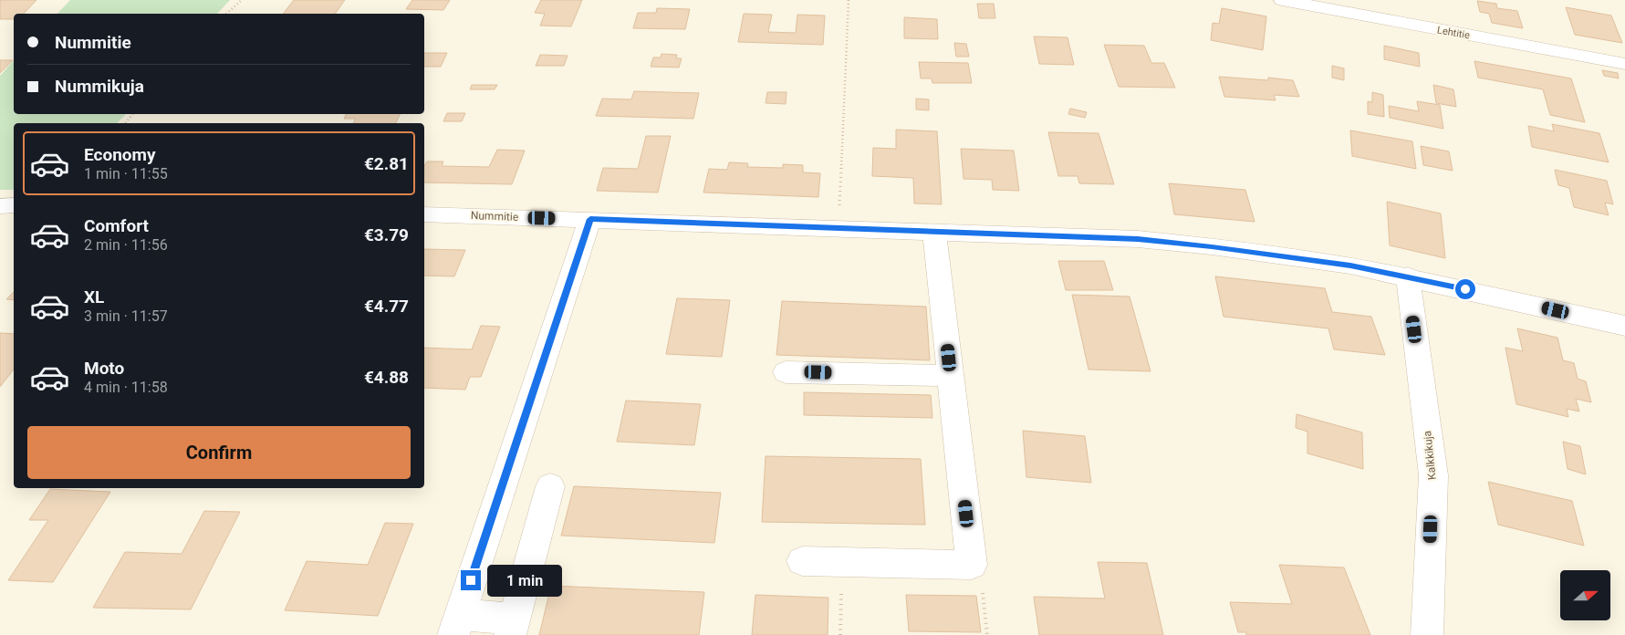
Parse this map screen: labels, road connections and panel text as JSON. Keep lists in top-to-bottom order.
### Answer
{
  "streets": {
    "street": ["Lehtitie", "Nummitie", "Kalkkikuja"]
  },
  "crossings": [
    ["Nummitie", "Kalkkikuja"]
  ],
  "north": "right",
  "page": {
    "banner": ["Nummitie", "Nummikuja"],
    "list": [
      {
        "name": "Economy",
        "note": "1 min · 11:55",
        "value": "€2.81"
      },
      {
        "name": "Comfort",
        "note": "2 min · 11:56",
        "value": "€3.79"
      },
      {
        "name": "XL",
        "note": "3 min · 11:57",
        "value": "€4.77"
      },
      {
        "name": "Moto",
        "note": "4 min · 11:58",
        "value": "€4.88"
      }
    ],
    "buttons": "Confirm",
    "bubble": "1 min"
  }
}
